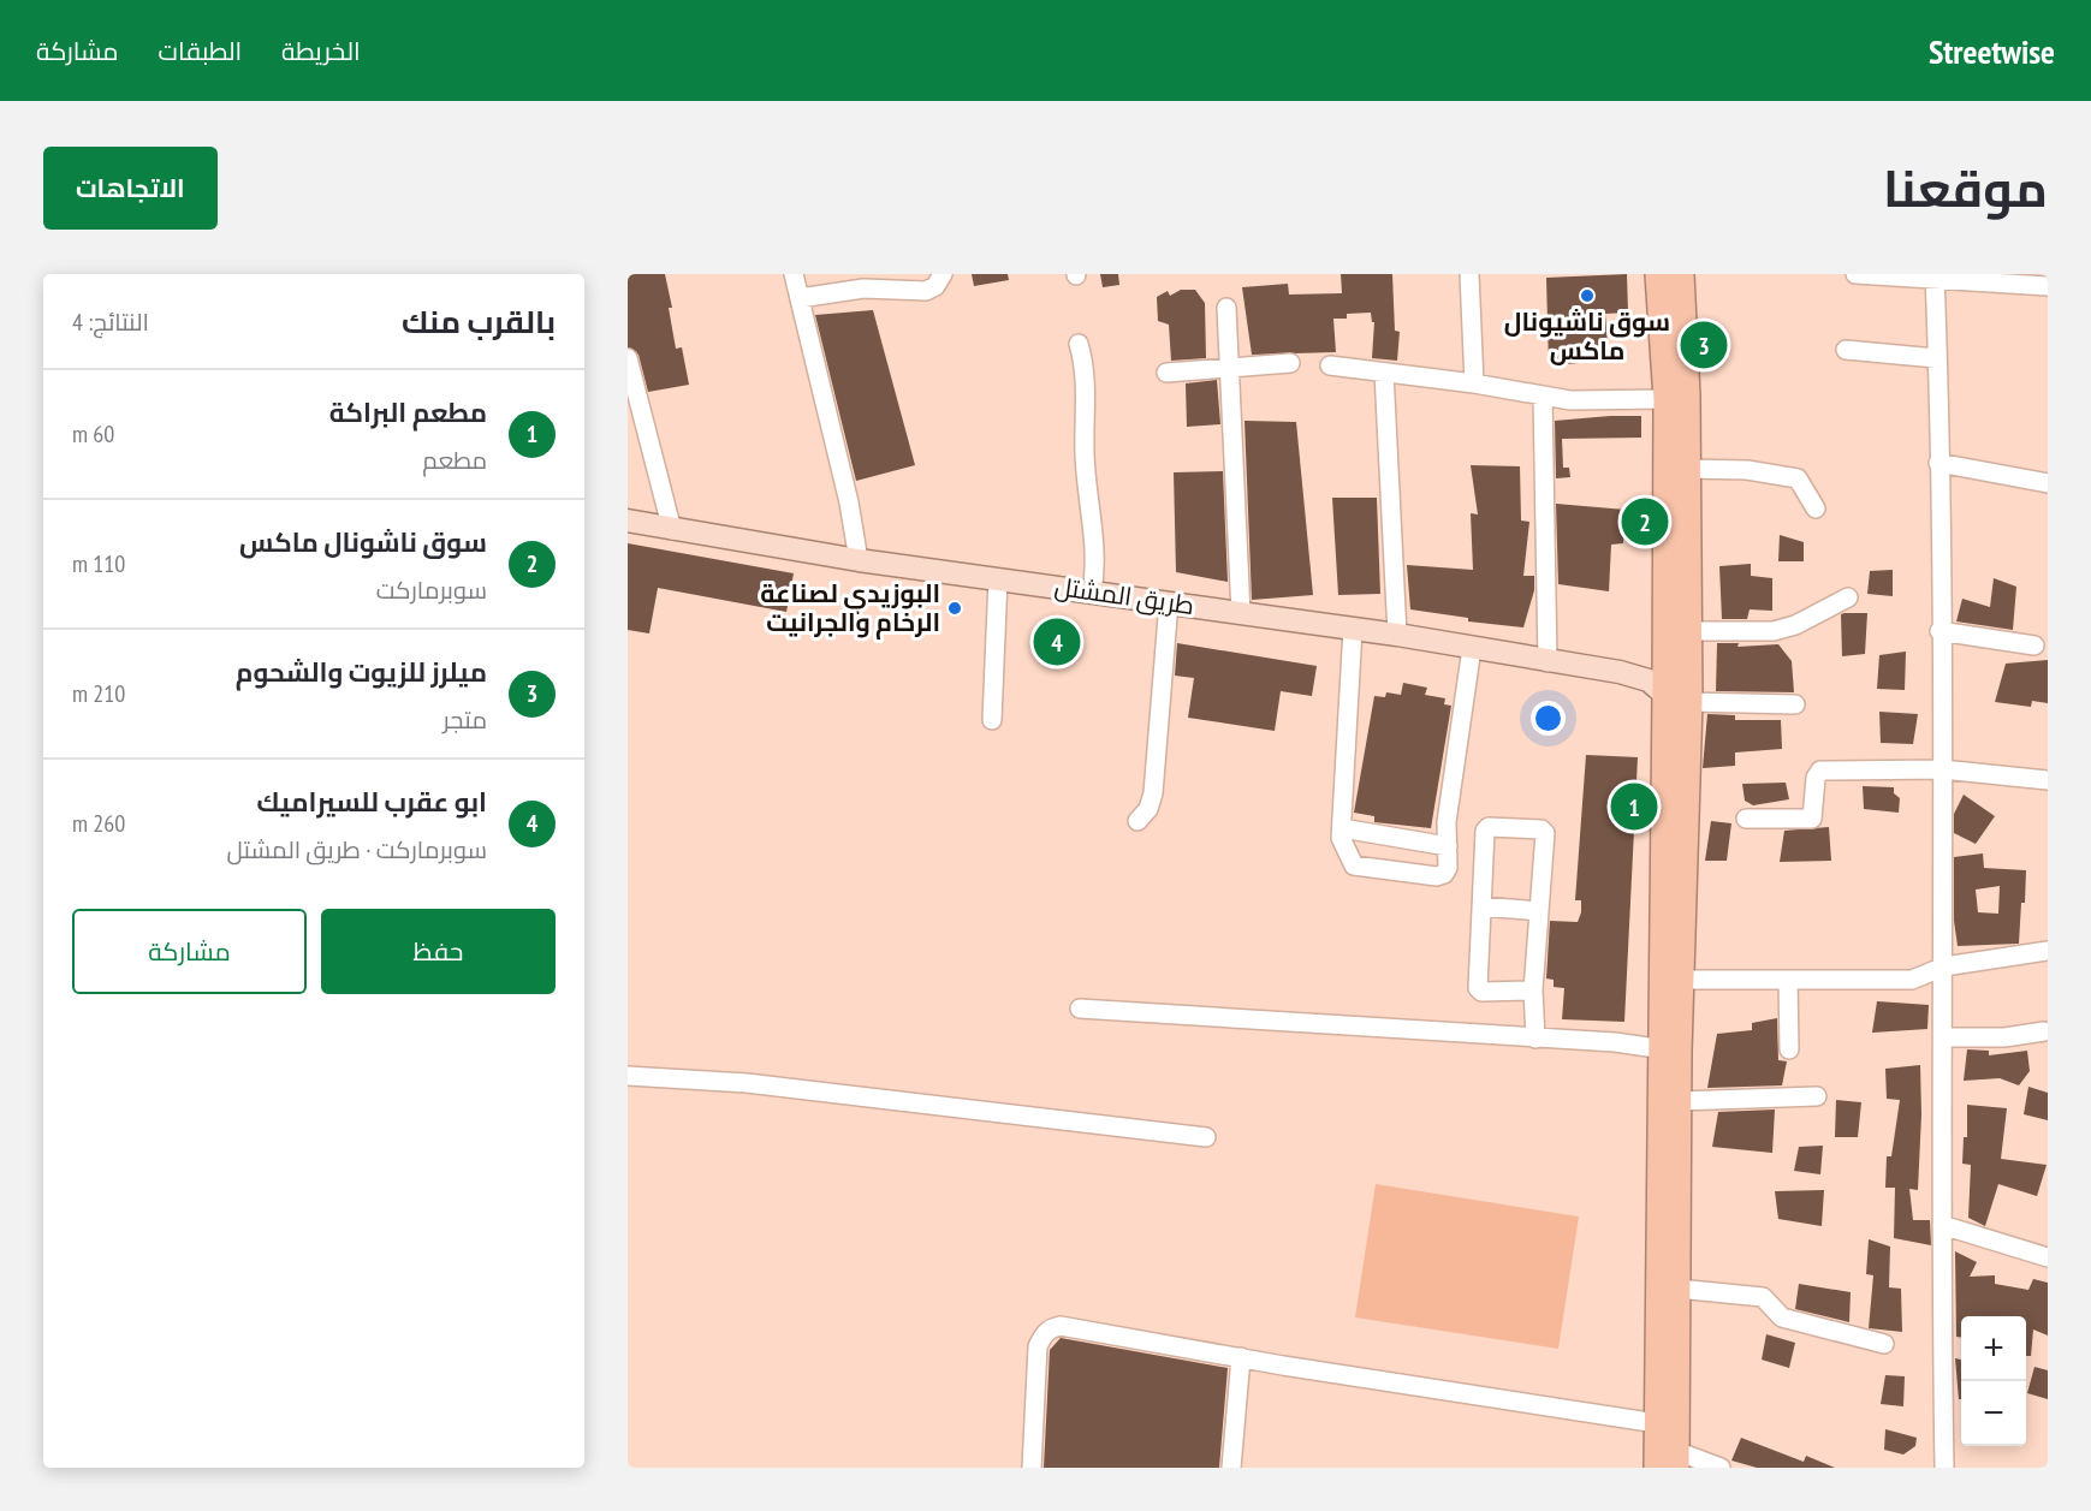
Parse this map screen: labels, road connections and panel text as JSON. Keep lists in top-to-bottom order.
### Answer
{
  "streets": {
    "main road": ["طريق المشتل"]
  },
  "places": ["سوق ناشيونال ماكس", "البوزيدي لصناعة الرخام والجرانيت"],
  "page": {
    "header": "Streetwise",
    "nav": ["الخريطة", "الطبقات", "مشاركة"],
    "title": "موقعنا",
    "buttons": [
      "الاتجاهات",
      ["حفظ", "مشاركة"]
    ],
    "heading": ["بالقرب منك", "النتائج: 4"],
    "pins": [
      "3",
      "2",
      "4",
      "1"
    ],
    "list": [
      {
        "mark": "1",
        "name": "مطعم البراكة",
        "note": "مطعم",
        "value": "60 m"
      },
      {
        "mark": "2",
        "name": "سوق ناشونال ماكس",
        "note": "سوبرماركت",
        "value": "110 m"
      },
      {
        "mark": "3",
        "name": "ميلرز للزيوت والشحوم",
        "note": "متجر",
        "value": "210 m"
      },
      {
        "mark": "4",
        "name": "ابو عقرب للسيراميك",
        "note": "سوبرماركت · طريق المشتل",
        "value": "260 m"
      }
    ],
    "map_buttons": ["+", "−"]
  }
}
